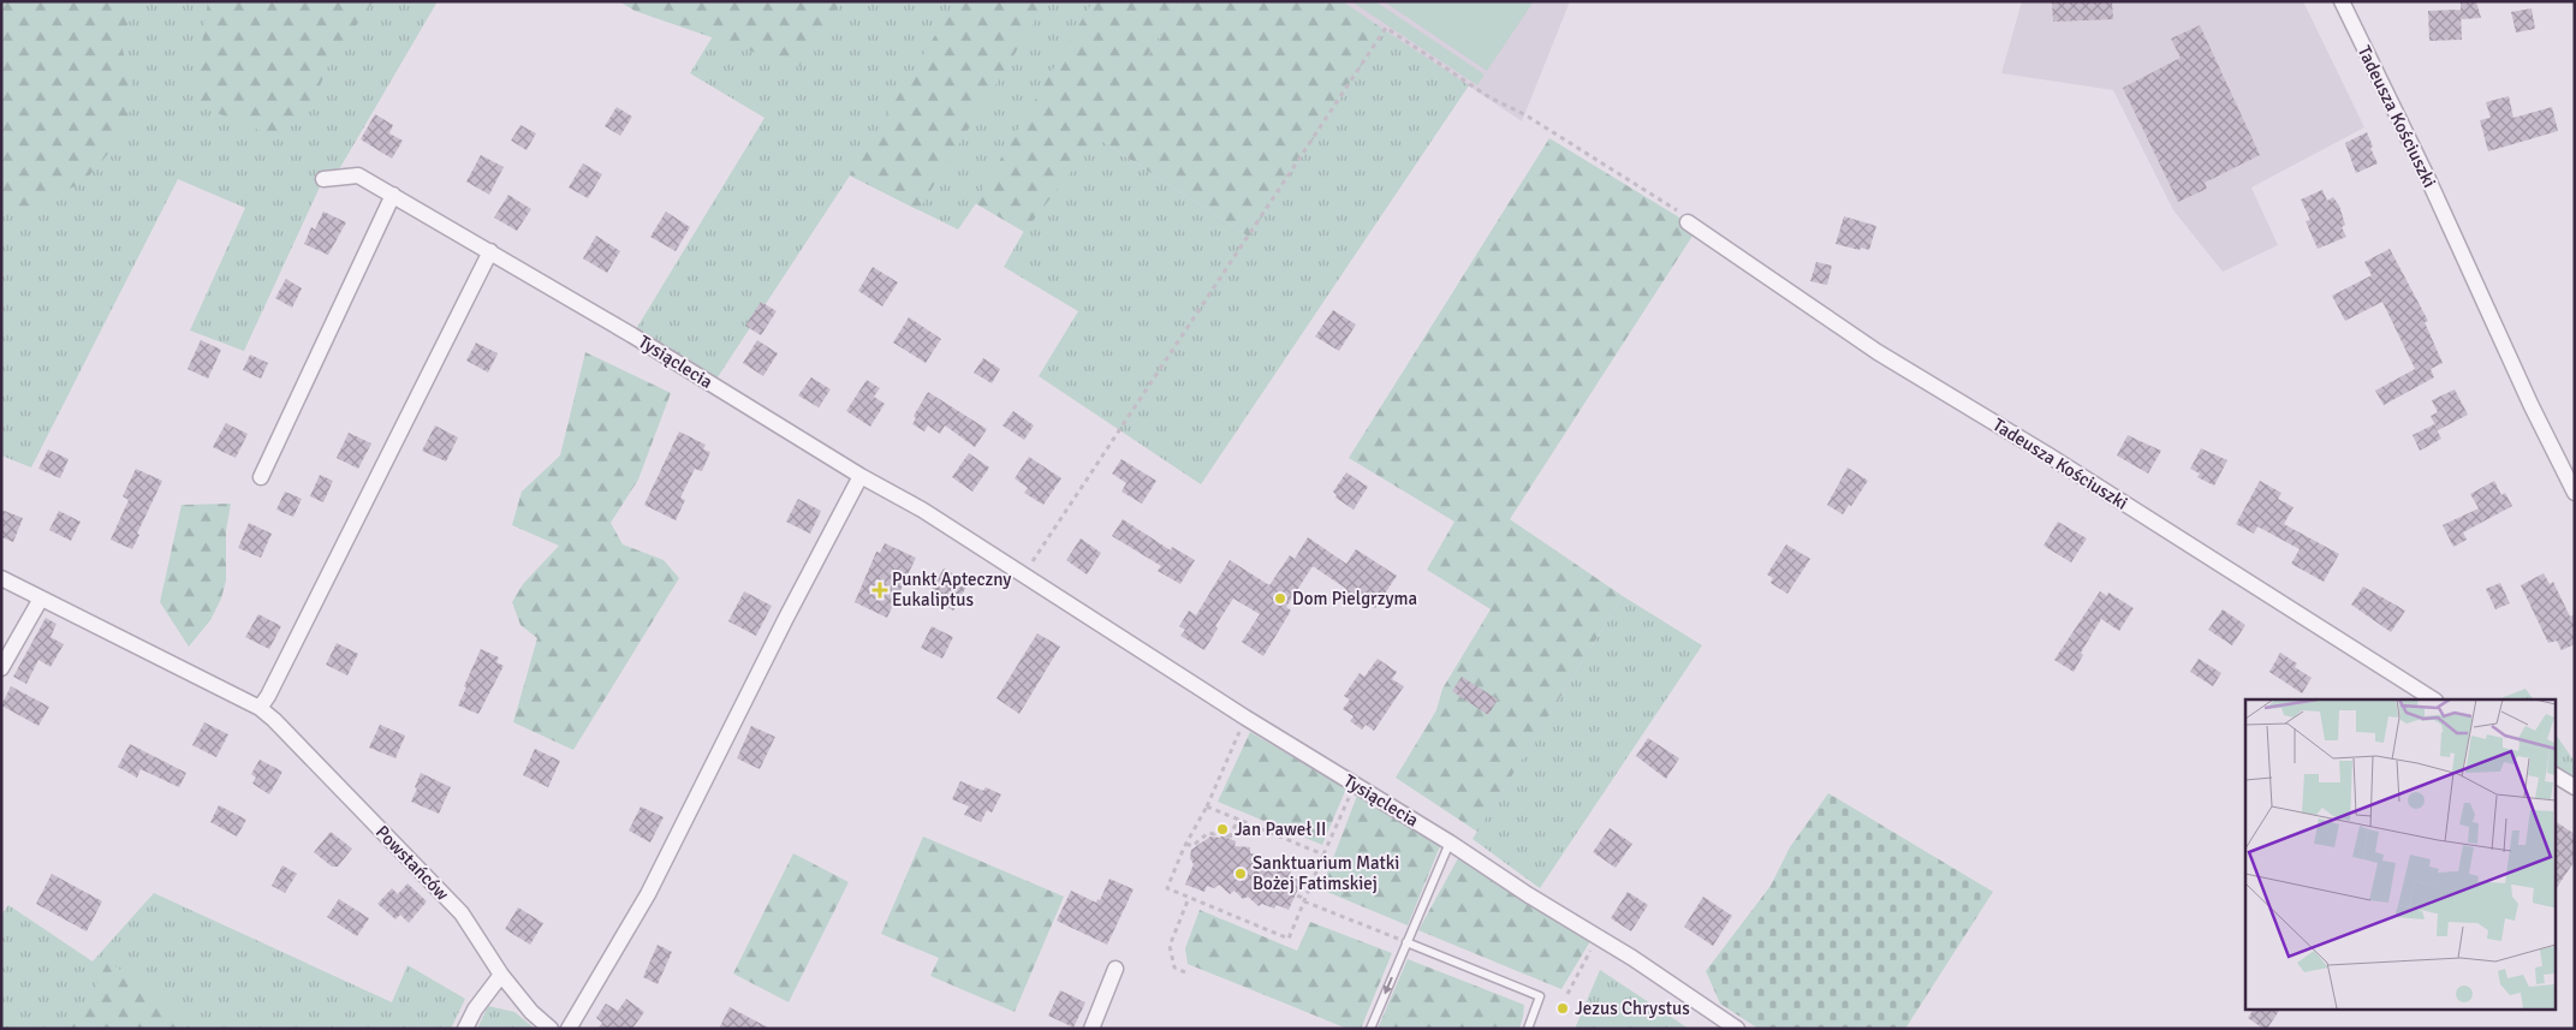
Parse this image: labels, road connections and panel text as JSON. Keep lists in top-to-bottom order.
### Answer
{
  "streets": {
    "street": ["Tadeusza Kościuszki", "Tysiąclecia", "Powstańców"]
  },
  "places": {
    "health": ["Punkt Apteczny Eukaliptus"],
    "other": [
      "Dom Pielgrzyma",
      "Jan Paweł II",
      "Sanktuarium Matki Bożej Fatimskiej",
      "Jezus Chrystus"
    ]
  }
}
